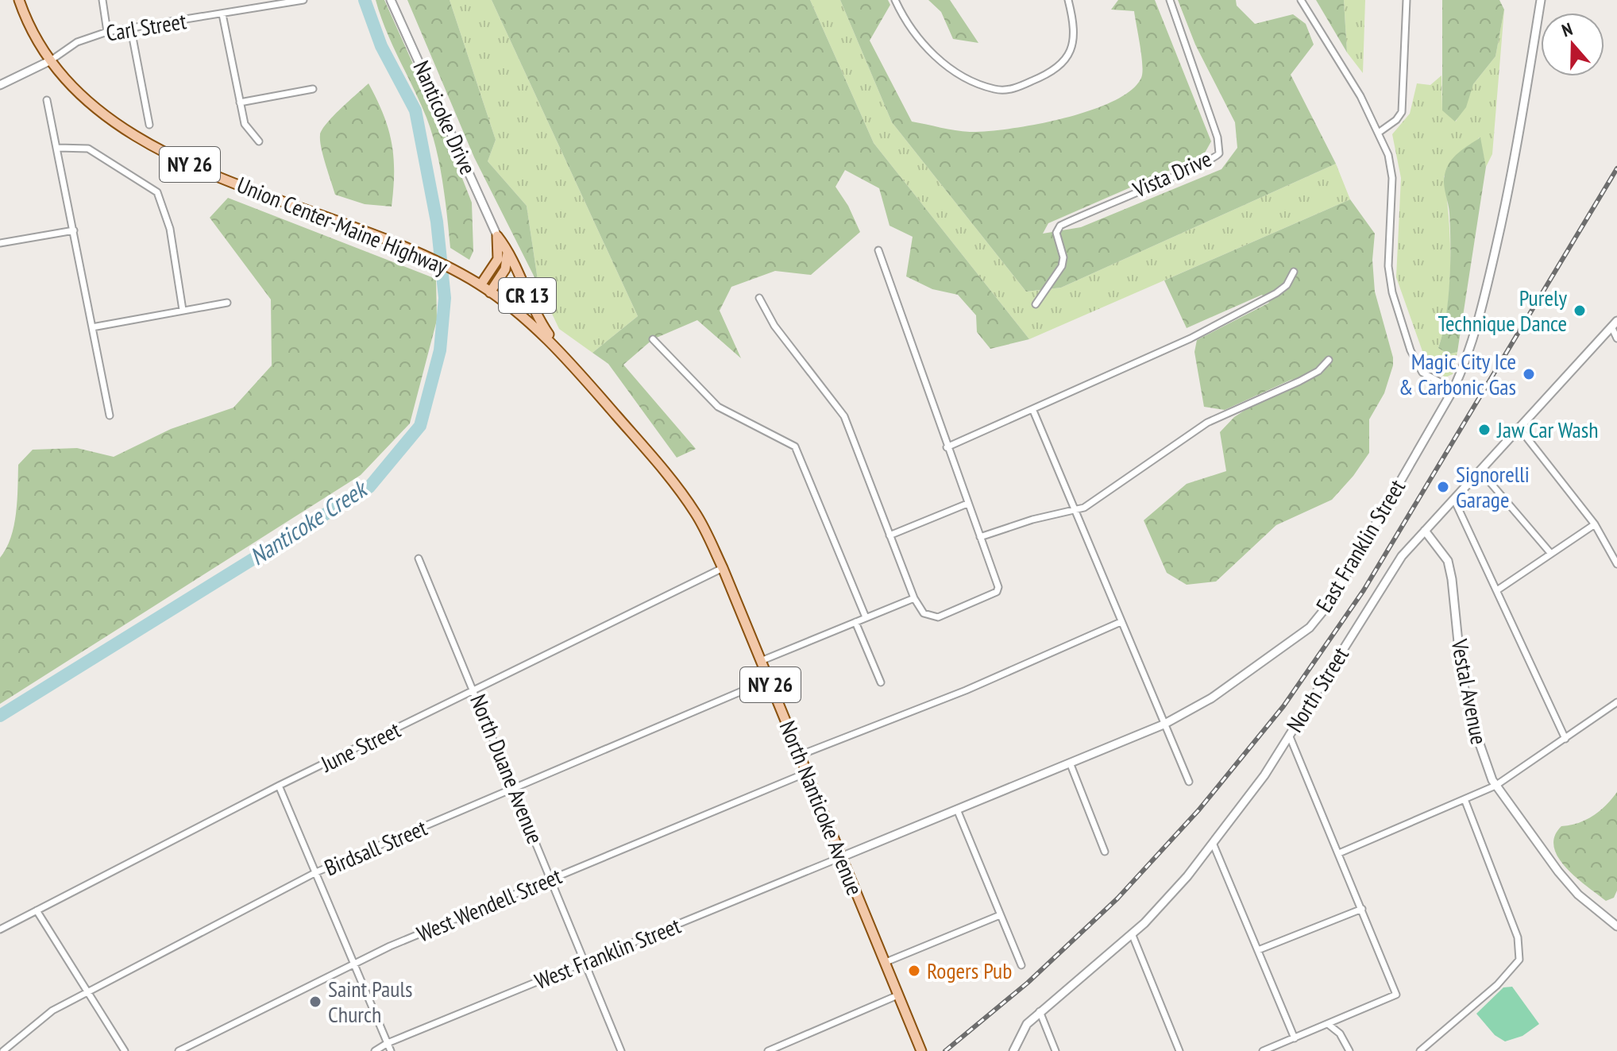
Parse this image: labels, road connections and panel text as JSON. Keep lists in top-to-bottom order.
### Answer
{
  "streets": {
    "main road": [
      "NY 26",
      "Union Center-Maine Highway",
      "CR 13",
      "North Nanticoke Avenue"
    ],
    "street": [
      "Carl Street",
      "Nanticoke Drive",
      "Vista Drive",
      "East Franklin Street",
      "North Street",
      "Vestal Avenue",
      "June Street",
      "North Duane Avenue",
      "Birdsall Street",
      "West Wendell Street",
      "West Franklin Street"
    ]
  },
  "crossings": [
    ["Carl Street", "Union Center-Maine Highway"],
    ["Nanticoke Drive", "CR 13"],
    ["Union Center-Maine Highway", "CR 13"],
    ["Union Center-Maine Highway", "North Nanticoke Avenue"],
    ["CR 13", "North Nanticoke Avenue"],
    ["East Franklin Street", "North Nanticoke Avenue"],
    ["East Franklin Street", "West Franklin Street"],
    ["North Street", "Vestal Avenue"],
    ["June Street", "North Duane Avenue"],
    ["June Street", "North Nanticoke Avenue"],
    ["North Duane Avenue", "Birdsall Street"],
    ["North Duane Avenue", "West Wendell Street"],
    ["North Duane Avenue", "West Franklin Street"],
    ["North Nanticoke Avenue", "Birdsall Street"],
    ["North Nanticoke Avenue", "West Wendell Street"],
    ["North Nanticoke Avenue", "West Franklin Street"]
  ],
  "water": ["Nanticoke Creek"],
  "places": [
    "Purely Technique Dance",
    "Magic City Ice & Carbonic Gas",
    "Jaw Car Wash",
    "Signorelli Garage",
    "Rogers Pub",
    "Saint Pauls Church"
  ],
  "north": "top"
}
